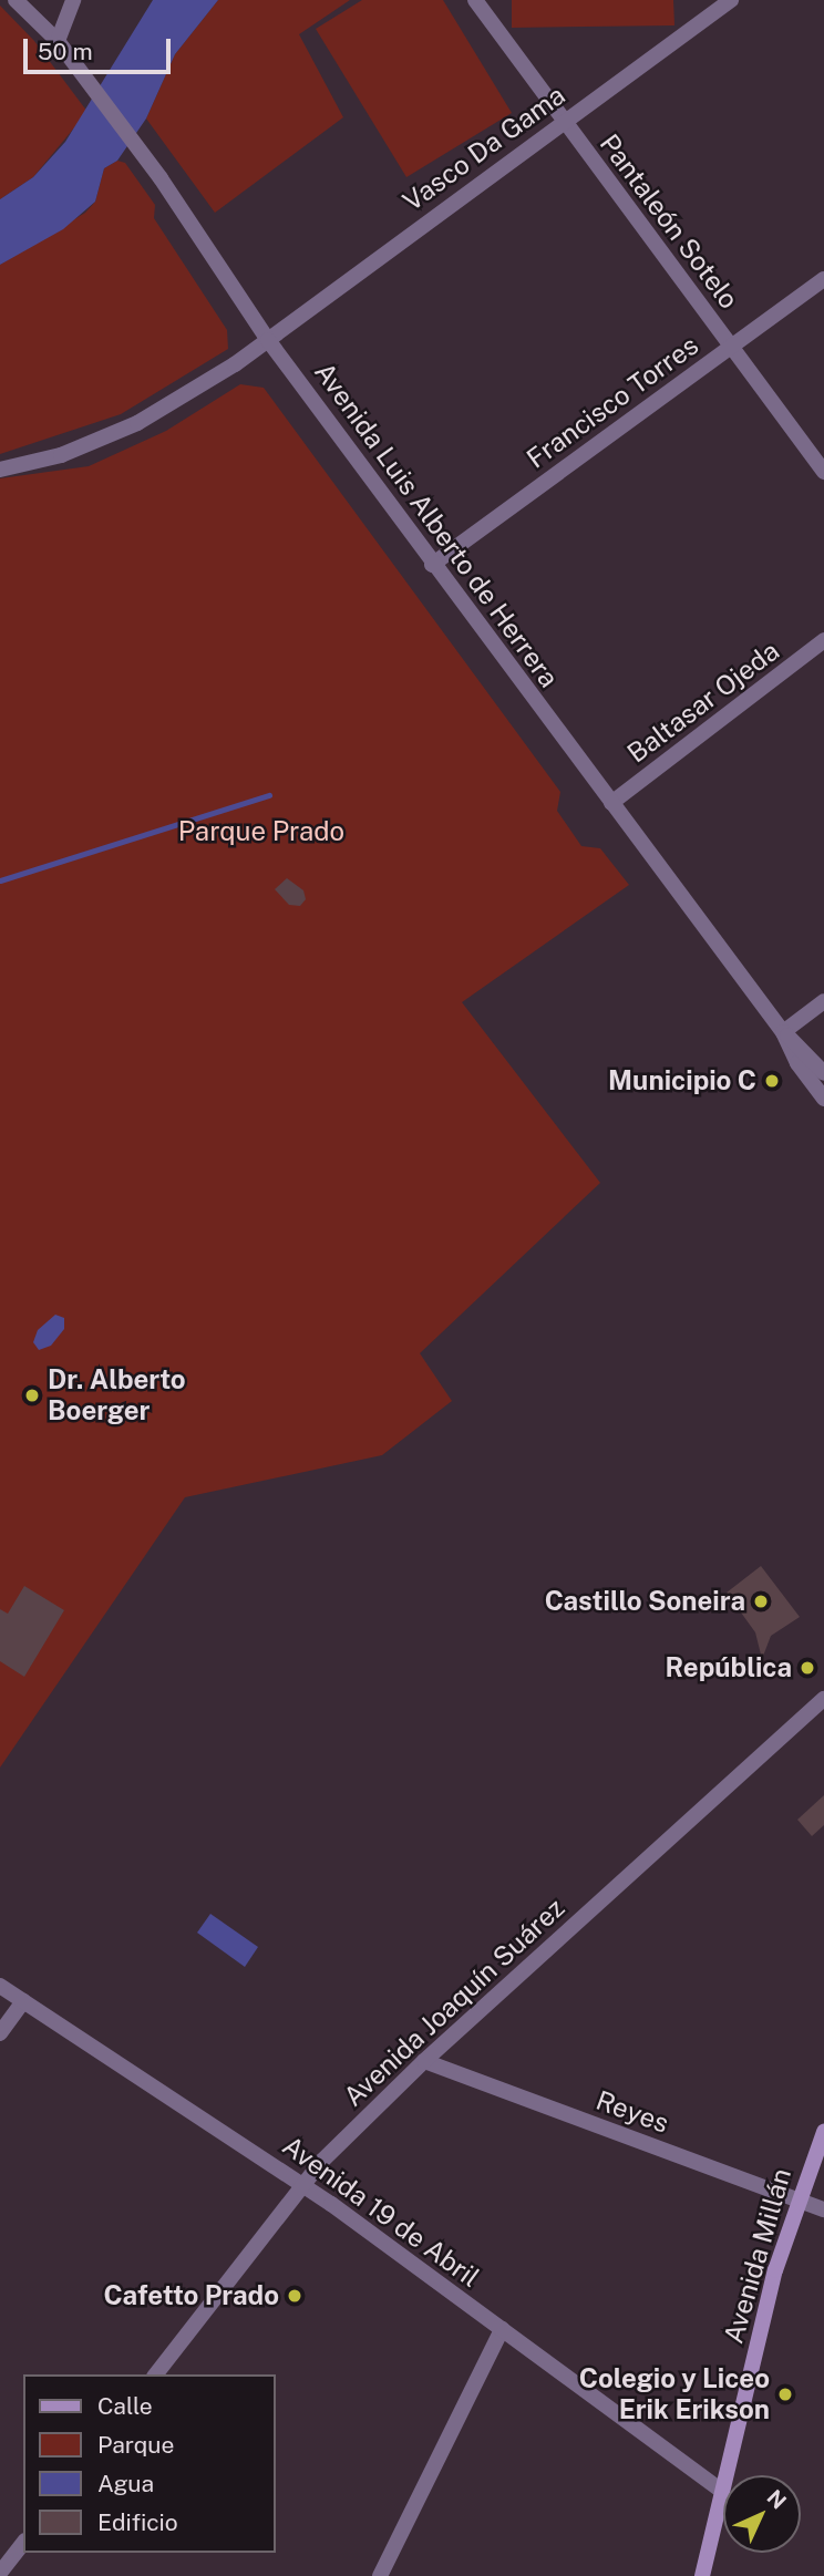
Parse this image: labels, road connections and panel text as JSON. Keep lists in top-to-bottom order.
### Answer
{
  "streets": {
    "main road": ["Avenida Millán"],
    "street": [
      "Vasco Da Gama",
      "Pantaleón Sotelo",
      "Francisco Torres",
      "Avenida Luis Alberto de Herrera",
      "Baltasar Ojeda",
      "Avenida Joaquín Suárez",
      "Reyes",
      "Avenida 19 de Abril"
    ]
  },
  "crossings": [
    ["Vasco Da Gama", "Pantaleón Sotelo"],
    ["Vasco Da Gama", "Avenida Luis Alberto de Herrera"],
    ["Pantaleón Sotelo", "Francisco Torres"],
    ["Francisco Torres", "Avenida Luis Alberto de Herrera"],
    ["Avenida Luis Alberto de Herrera", "Baltasar Ojeda"],
    ["Avenida Joaquín Suárez", "Reyes"],
    ["Avenida Joaquín Suárez", "Avenida 19 de Abril"],
    ["Reyes", "Avenida Millán"],
    ["Avenida 19 de Abril", "Avenida Millán"]
  ],
  "parks": ["Parque Prado"],
  "places": [
    "Municipio C",
    "Dr. Alberto Boerger",
    "Castillo Soneira",
    "República",
    "Cafetto Prado",
    "Colegio y Liceo Erik Erikson"
  ],
  "legend": [
    "Calle",
    "Parque",
    "Agua",
    "Edificio"
  ],
  "scale_bar": "50 m",
  "north": "top right"
}
